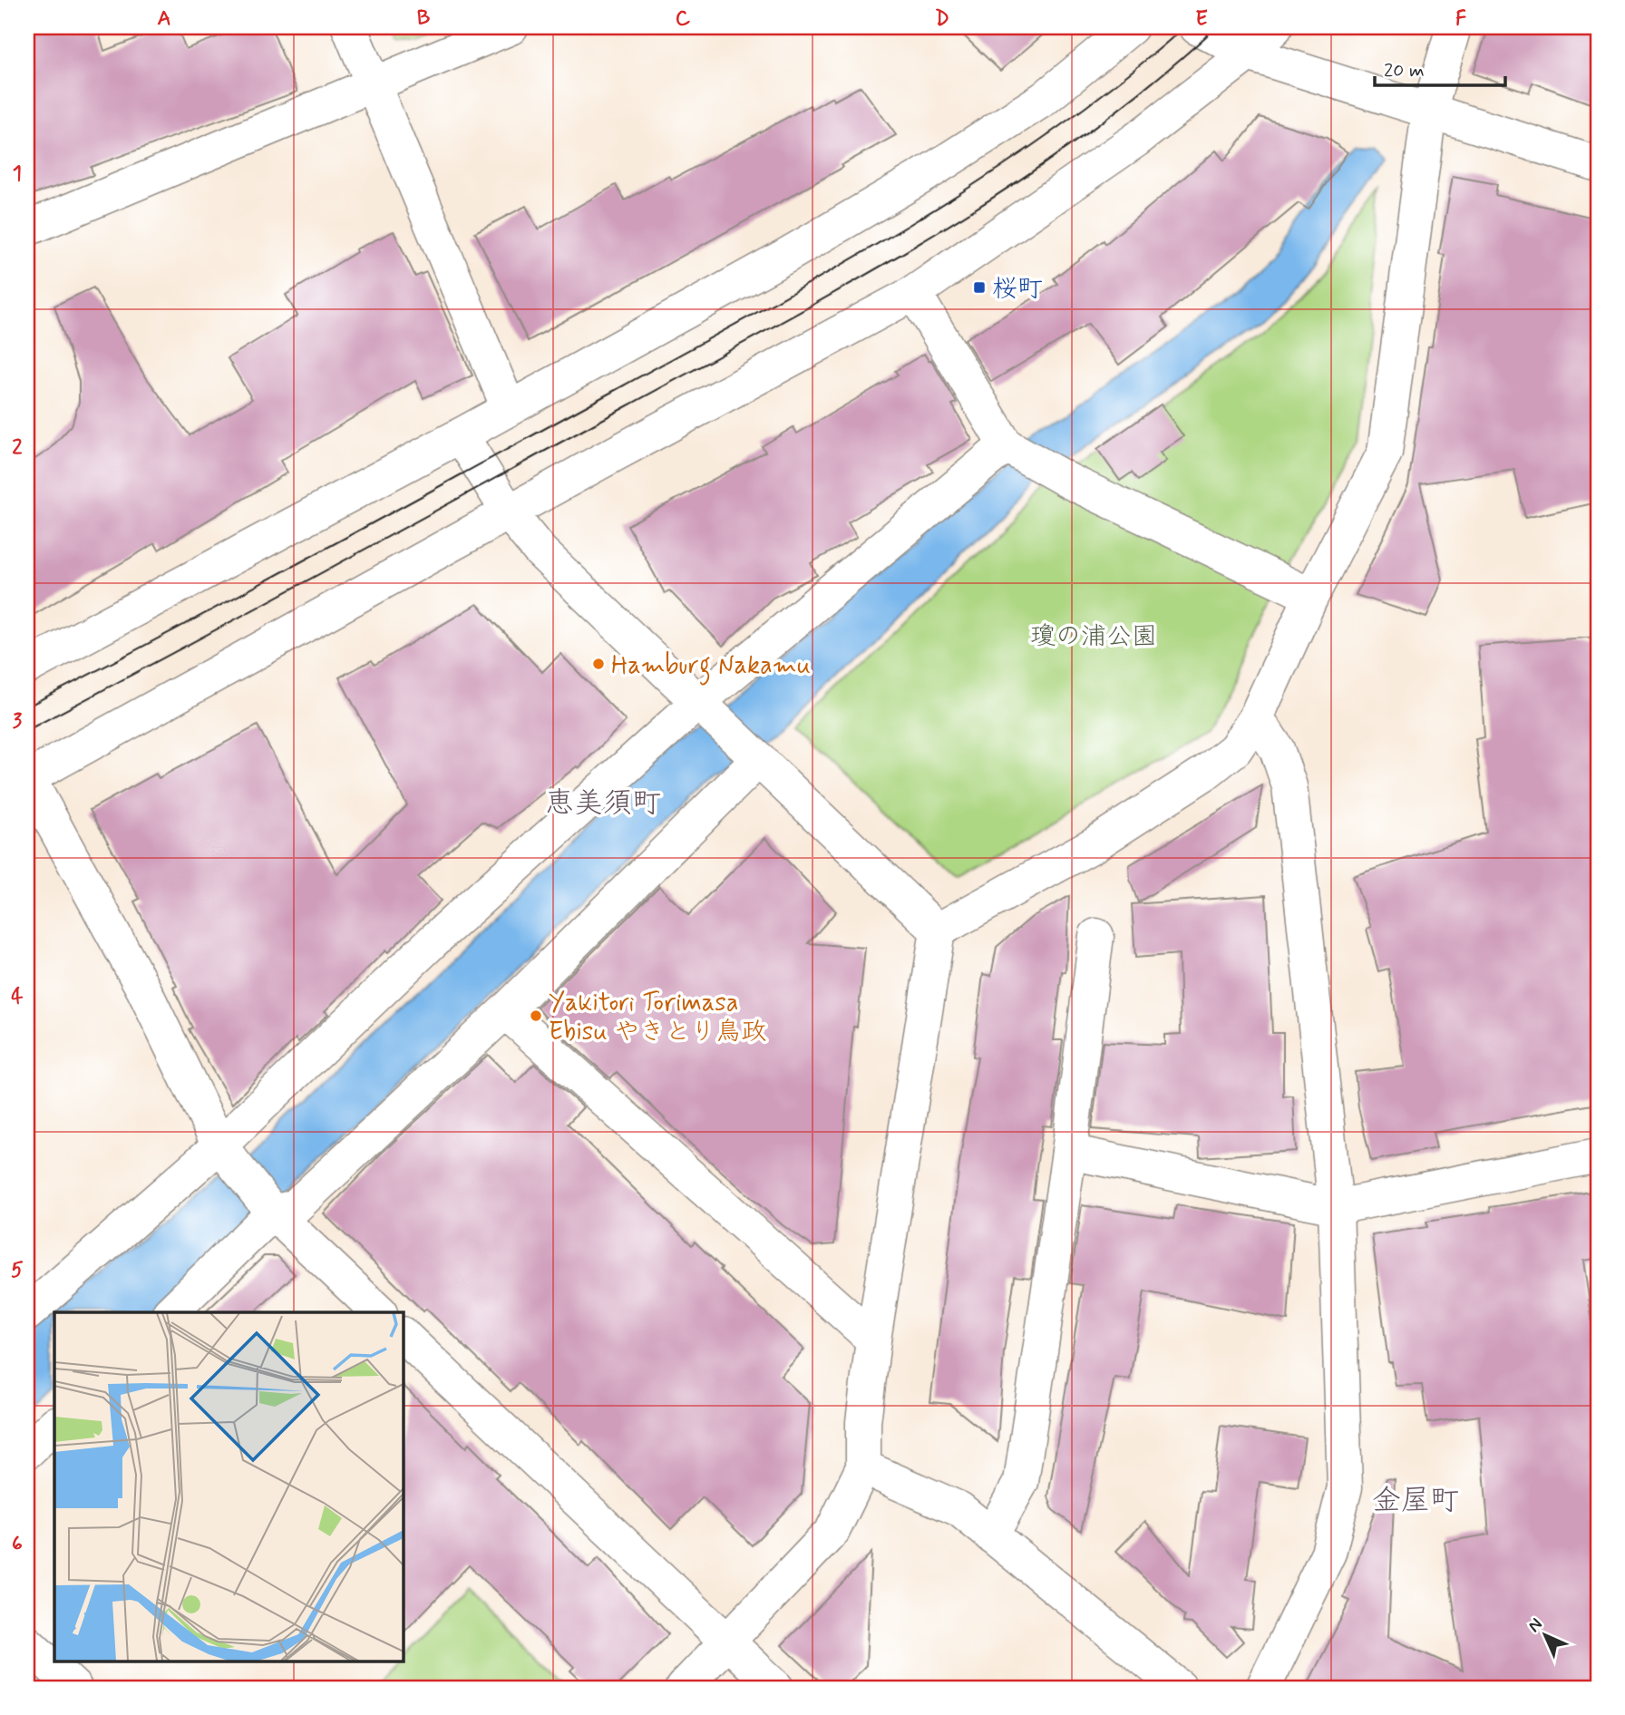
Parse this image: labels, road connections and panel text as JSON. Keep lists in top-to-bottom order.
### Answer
{
  "districts": ["恵美須町", "金屋町"],
  "parks": ["瓊の浦公園"],
  "places": {
    "transit": ["桜町"],
    "other": ["Hamburg Nakamu", "Yakitori Torimasa Ebisu やきとり鳥政"]
  },
  "scale_bar": "20 m",
  "north": "top left",
  "grid": {
    "columns": [
      "A",
      "B",
      "C",
      "D",
      "E",
      "F"
    ],
    "rows": [
      "1",
      "2",
      "3",
      "4",
      "5",
      "6"
    ]
  }
}
